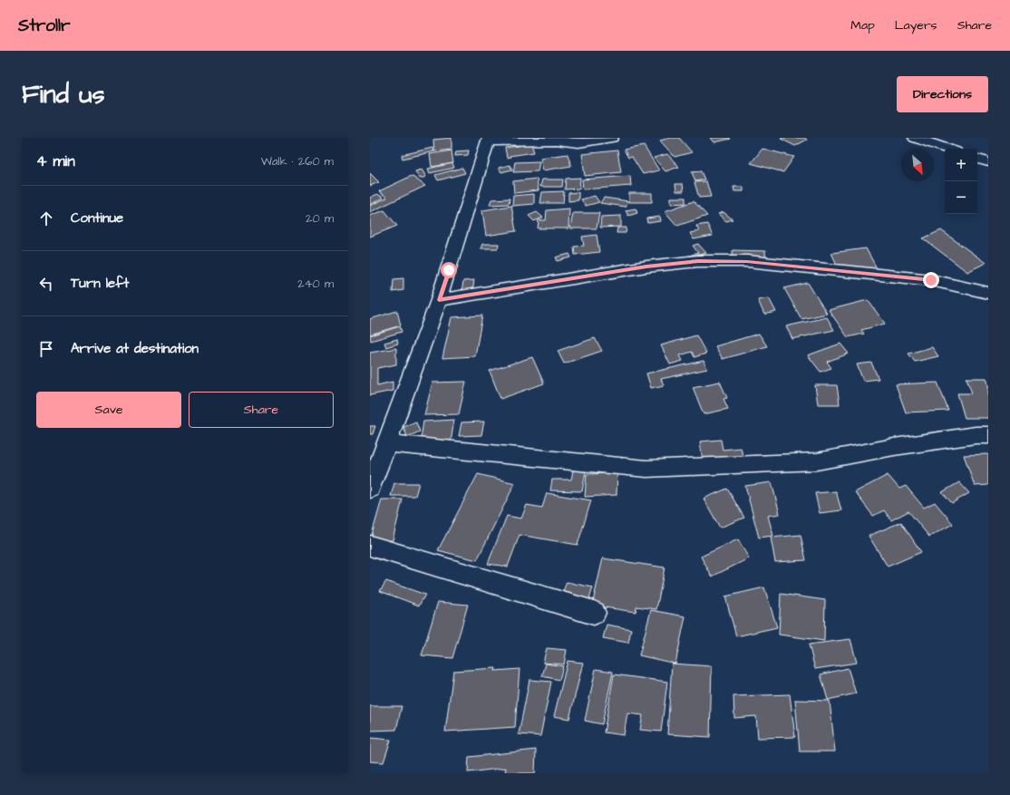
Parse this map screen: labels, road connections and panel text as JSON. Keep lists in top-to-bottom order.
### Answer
{
  "north": "bottom right",
  "page": {
    "header": "Strollr",
    "nav": ["Map", "Layers", "Share"],
    "buttons": [
      "Directions",
      ["Save", "Share"]
    ],
    "title": "Find us",
    "heading": ["4 min", "Walk · 260 m"],
    "map_buttons": ["+", "−"],
    "list": [
      ["Continue", "20 m"],
      ["Turn left", "240 m"],
      "Arrive at destination"
    ]
  }
}
